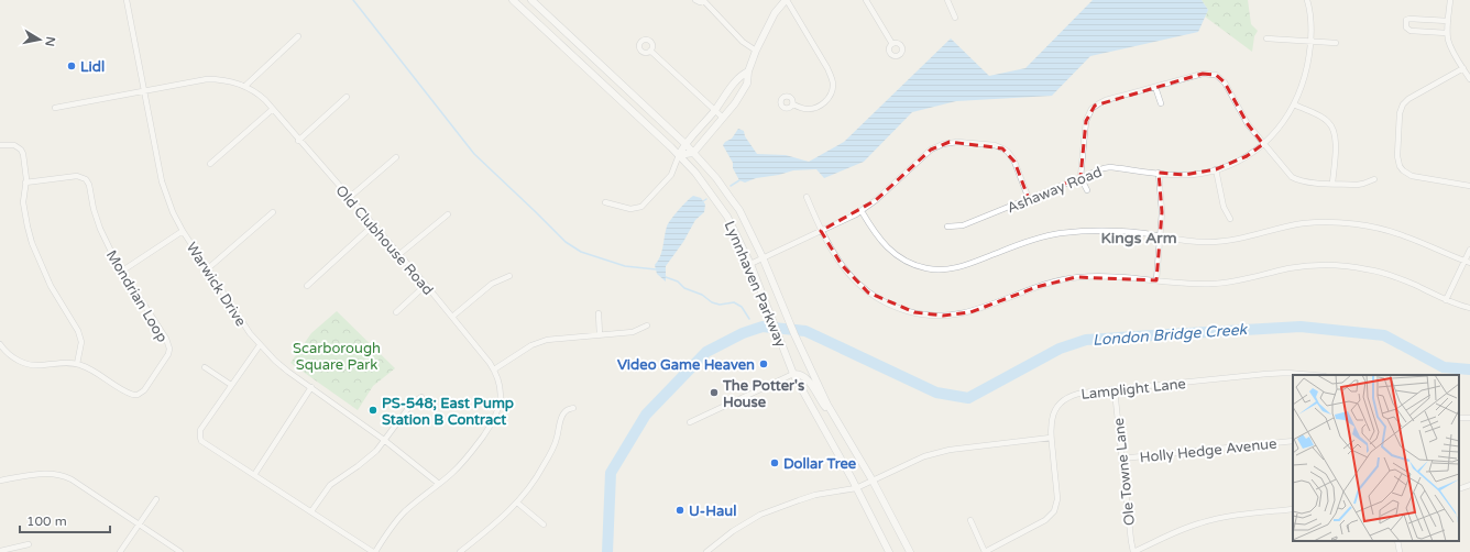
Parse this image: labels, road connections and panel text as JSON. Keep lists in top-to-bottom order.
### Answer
{
  "streets": {
    "main road": ["Lynnhaven Parkway"],
    "street": [
      "Ashaway Road",
      "Old Clubhouse Road",
      "Warwick Drive",
      "Mondrian Loop",
      "Lamplight Lane",
      "Holly Hedge Avenue",
      "Ole Towne Lane"
    ]
  },
  "crossings": [
    ["Old Clubhouse Road", "Warwick Drive"],
    ["Lamplight Lane", "Ole Towne Lane"],
    ["Holly Hedge Avenue", "Ole Towne Lane"]
  ],
  "districts": ["Kings Arm"],
  "water": ["London Bridge Creek"],
  "parks": ["Scarborough Square Park"],
  "places": [
    "Lidl",
    "Video Game Heaven",
    "The Potter's House",
    "PS-548; East Pump Station B Contract",
    "Dollar Tree",
    "U-Haul"
  ],
  "scale_bar": "100 m",
  "north": "right"
}
